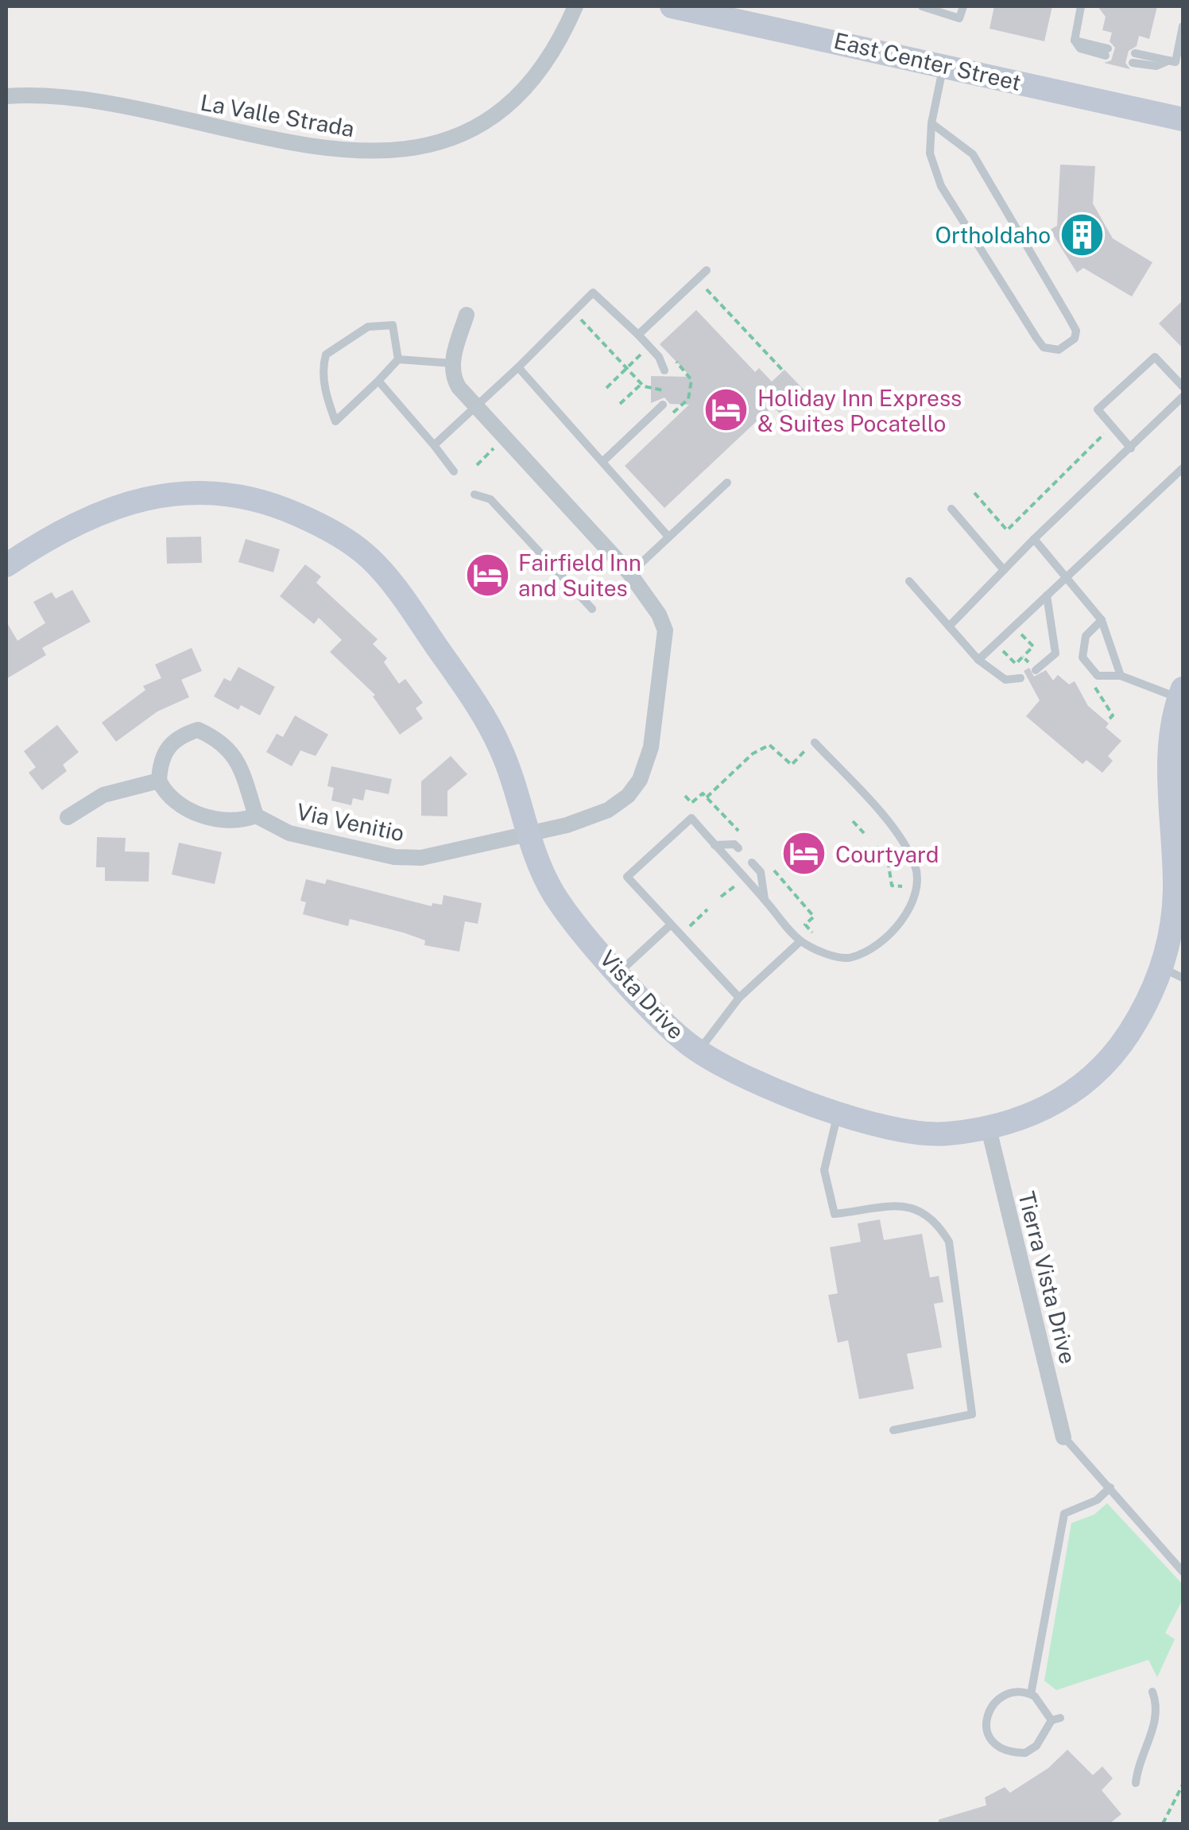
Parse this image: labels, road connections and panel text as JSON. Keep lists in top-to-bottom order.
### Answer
{
  "streets": {
    "street": [
      "East Center Street",
      "La Valle Strada",
      "Via Venitio",
      "Vista Drive",
      "Tierra Vista Drive"
    ]
  },
  "crossings": [
    ["Via Venitio", "Vista Drive"],
    ["Vista Drive", "Tierra Vista Drive"]
  ],
  "places": {
    "building": ["OrthoIdaho"],
    "hotel": ["Holiday Inn Express & Suites Pocatello", "Fairfield Inn and Suites", "Courtyard"]
  }
}
